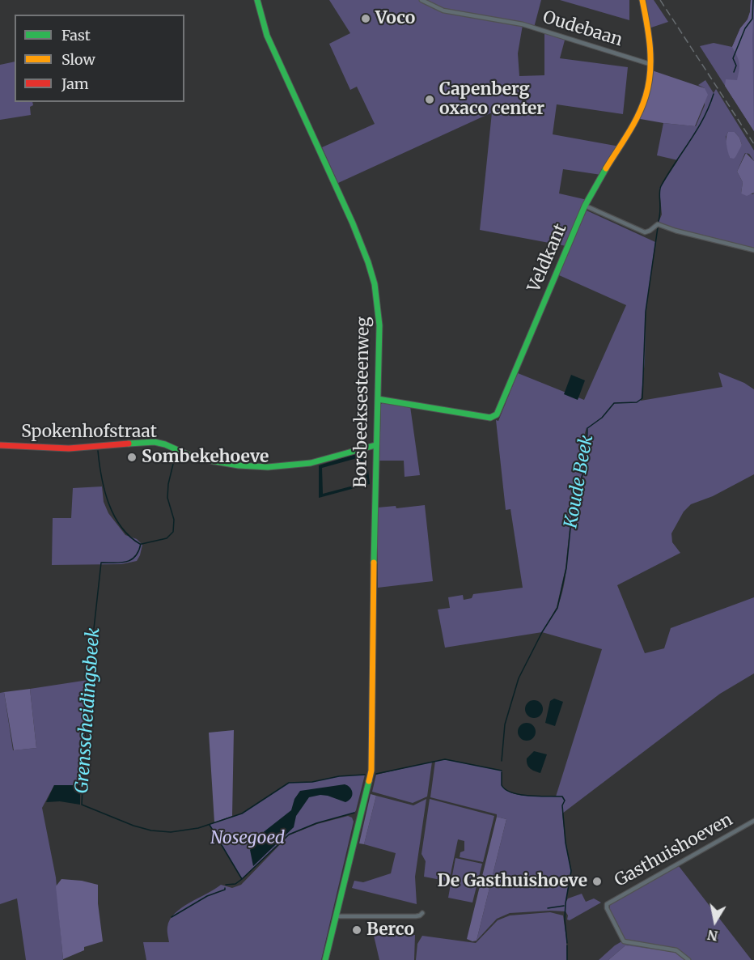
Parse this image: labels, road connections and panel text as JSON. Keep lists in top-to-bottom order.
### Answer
{
  "streets": {
    "street": [
      "Oudebaan",
      "Veldkant",
      "Borsbeeksesteenweg",
      "Spokenhofstraat",
      "Gasthuishoeven"
    ]
  },
  "crossings": [
    ["Oudebaan", "Veldkant"],
    ["Veldkant", "Borsbeeksesteenweg"],
    ["Borsbeeksesteenweg", "Spokenhofstraat"]
  ],
  "water": ["Koude Beek", "Grensscheidingsbeek"],
  "parks": ["Nosegoed"],
  "places": [
    "Voco",
    "Capenberg oxaco center",
    "Sombekehoeve",
    "De Gasthuishoeve",
    "Berco"
  ],
  "legend": ["Fast", "Slow", "Jam"],
  "north": "bottom"
}
